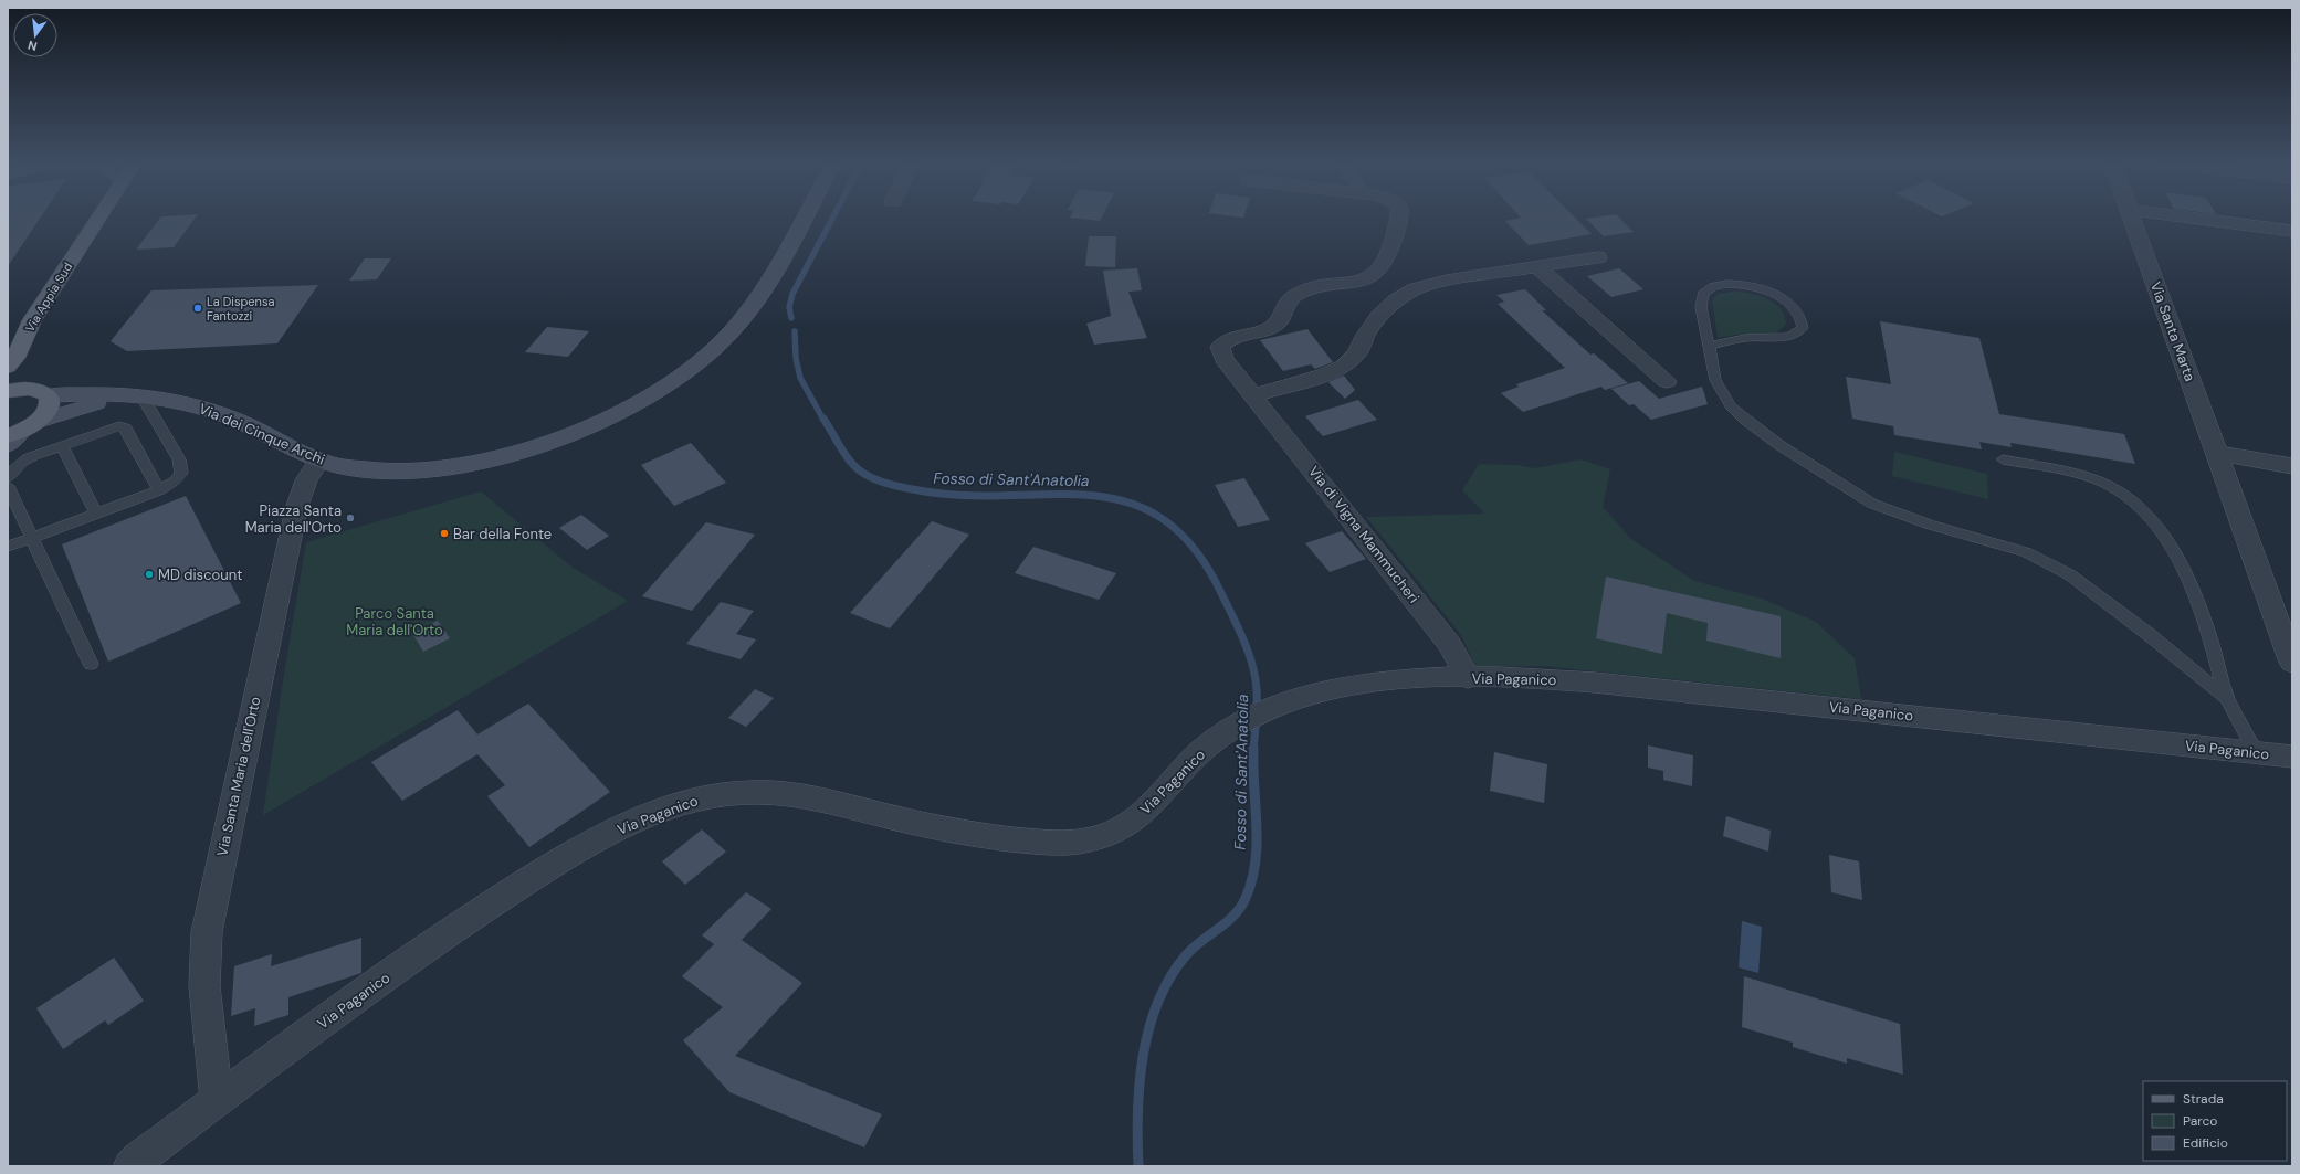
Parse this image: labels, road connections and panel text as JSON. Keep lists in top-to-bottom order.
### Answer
{
  "streets": {
    "main road": ["Via Appia Sud", "Via dei Cinque Archi"],
    "street": [
      "Via Santa Marta",
      "Via di Vigna Mammucheri",
      "Via Paganico",
      "Via Santa Maria dell'Orto"
    ]
  },
  "crossings": [
    ["Via dei Cinque Archi", "Via Santa Maria dell'Orto"],
    ["Via di Vigna Mammucheri", "Via Paganico"],
    ["Via Paganico", "Via Santa Maria dell'Orto"]
  ],
  "water": ["Fosso di Sant'Anatolia"],
  "parks": ["Parco Santa Maria dell'Orto"],
  "places": [
    "La Dispensa Fantozzi",
    "Piazza Santa Maria dell'Orto",
    "Bar della Fonte",
    "MD discount"
  ],
  "legend": ["Strada", "Parco", "Edificio"],
  "north": "bottom"
}
